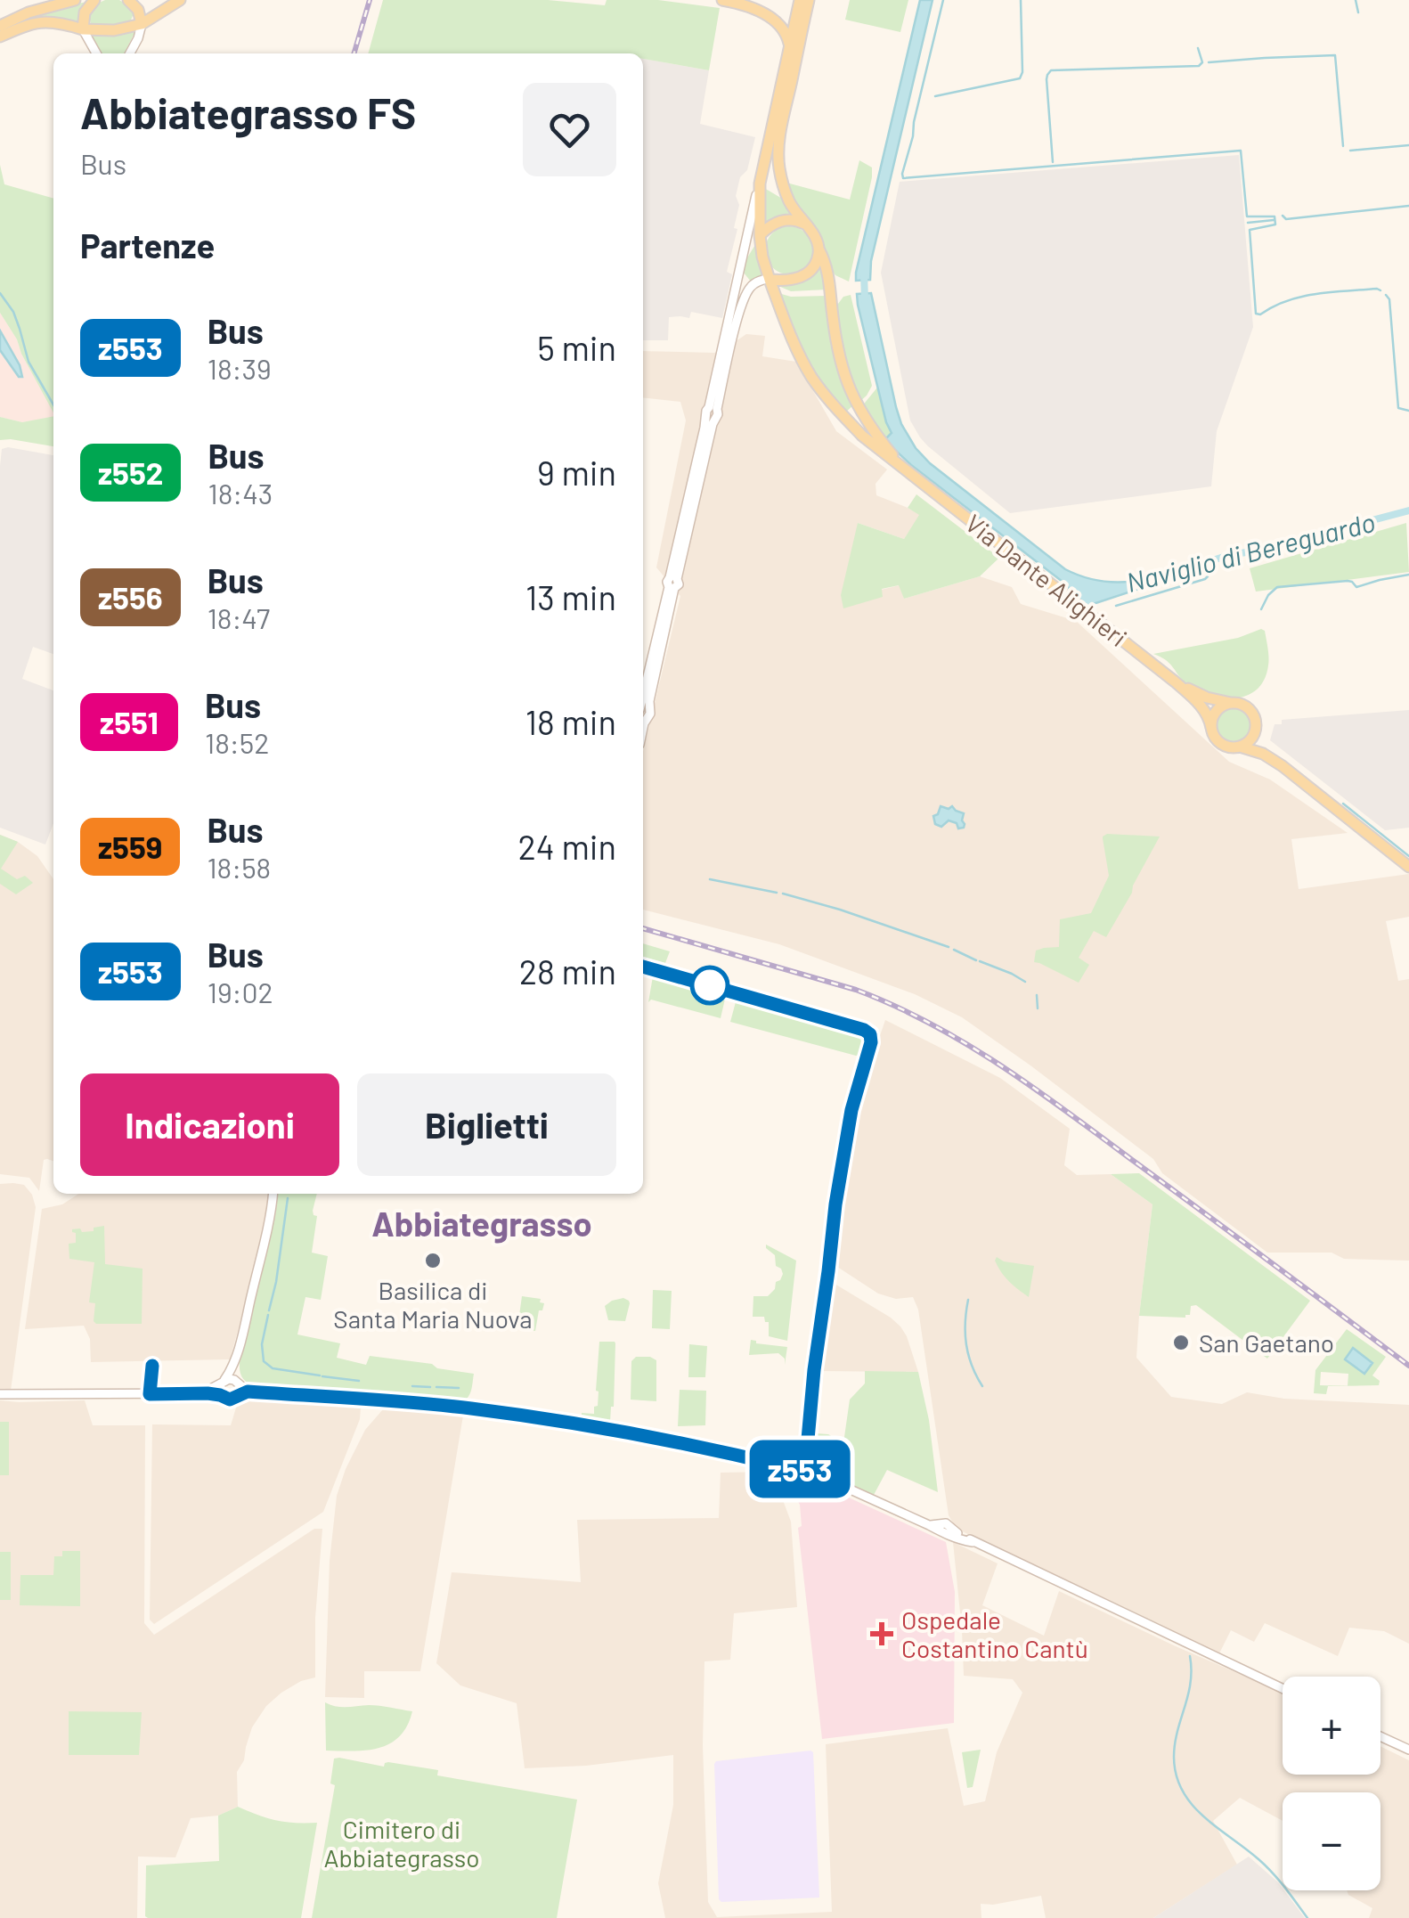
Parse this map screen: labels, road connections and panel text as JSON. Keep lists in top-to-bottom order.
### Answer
{
  "streets": {
    "main road": ["Via Dante Alighieri"]
  },
  "districts": ["Abbiategrasso"],
  "water": ["Naviglio di Bereguardo"],
  "parks": ["Cimitero di Abbiategrasso"],
  "places": {
    "other": ["Basilica di Santa Maria Nuova", "San Gaetano"],
    "health": ["Ospedale Costantino Cantù"]
  },
  "lines": ["bus line z553"],
  "page": {
    "on_map": "z553",
    "heading": [
      ["Abbiategrasso FS", "Bus"],
      "Partenze"
    ],
    "list": [
      {
        "mark": "z553",
        "name": "Bus",
        "note": "18:39",
        "value": "5 min"
      },
      {
        "mark": "z552",
        "name": "Bus",
        "note": "18:43",
        "value": "9 min"
      },
      {
        "mark": "z556",
        "name": "Bus",
        "note": "18:47",
        "value": "13 min"
      },
      {
        "mark": "z551",
        "name": "Bus",
        "note": "18:52",
        "value": "18 min"
      },
      {
        "mark": "z559",
        "name": "Bus",
        "note": "18:58",
        "value": "24 min"
      },
      {
        "mark": "z553",
        "name": "Bus",
        "note": "19:02",
        "value": "28 min"
      }
    ],
    "buttons": ["Indicazioni", "Biglietti"],
    "map_buttons": ["+", "−"]
  }
}
